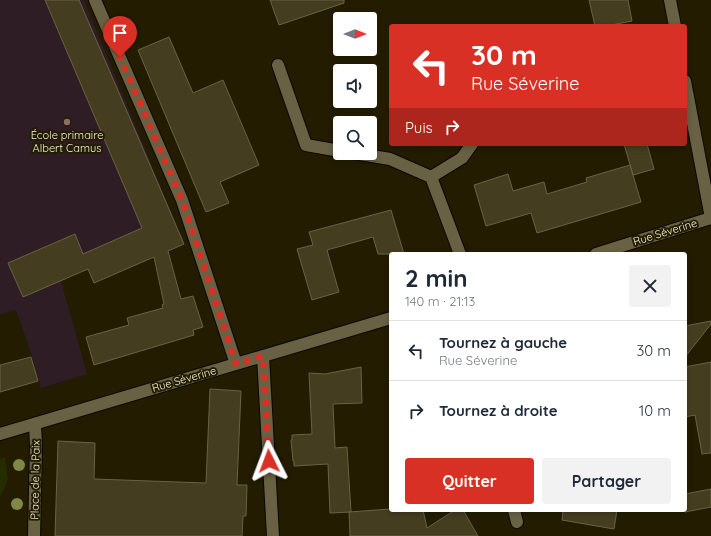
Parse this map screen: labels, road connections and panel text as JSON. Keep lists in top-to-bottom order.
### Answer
{
  "streets": {
    "street": ["Rue Séverine", "Place de la Paix"]
  },
  "crossings": [
    ["Rue Séverine", "Place de la Paix"]
  ],
  "places": ["École primaire Albert Camus"],
  "north": "right",
  "page": {
    "turn": ["30 m", "Rue Séverine"],
    "then": "Puis",
    "heading": ["2 min", "140 m · 21:13"],
    "list": [
      {
        "name": "Tournez à gauche",
        "note": "Rue Séverine",
        "value": "30 m"
      },
      {
        "name": "Tournez à droite",
        "value": "10 m"
      }
    ],
    "buttons": ["Quitter", "Partager"]
  }
}
